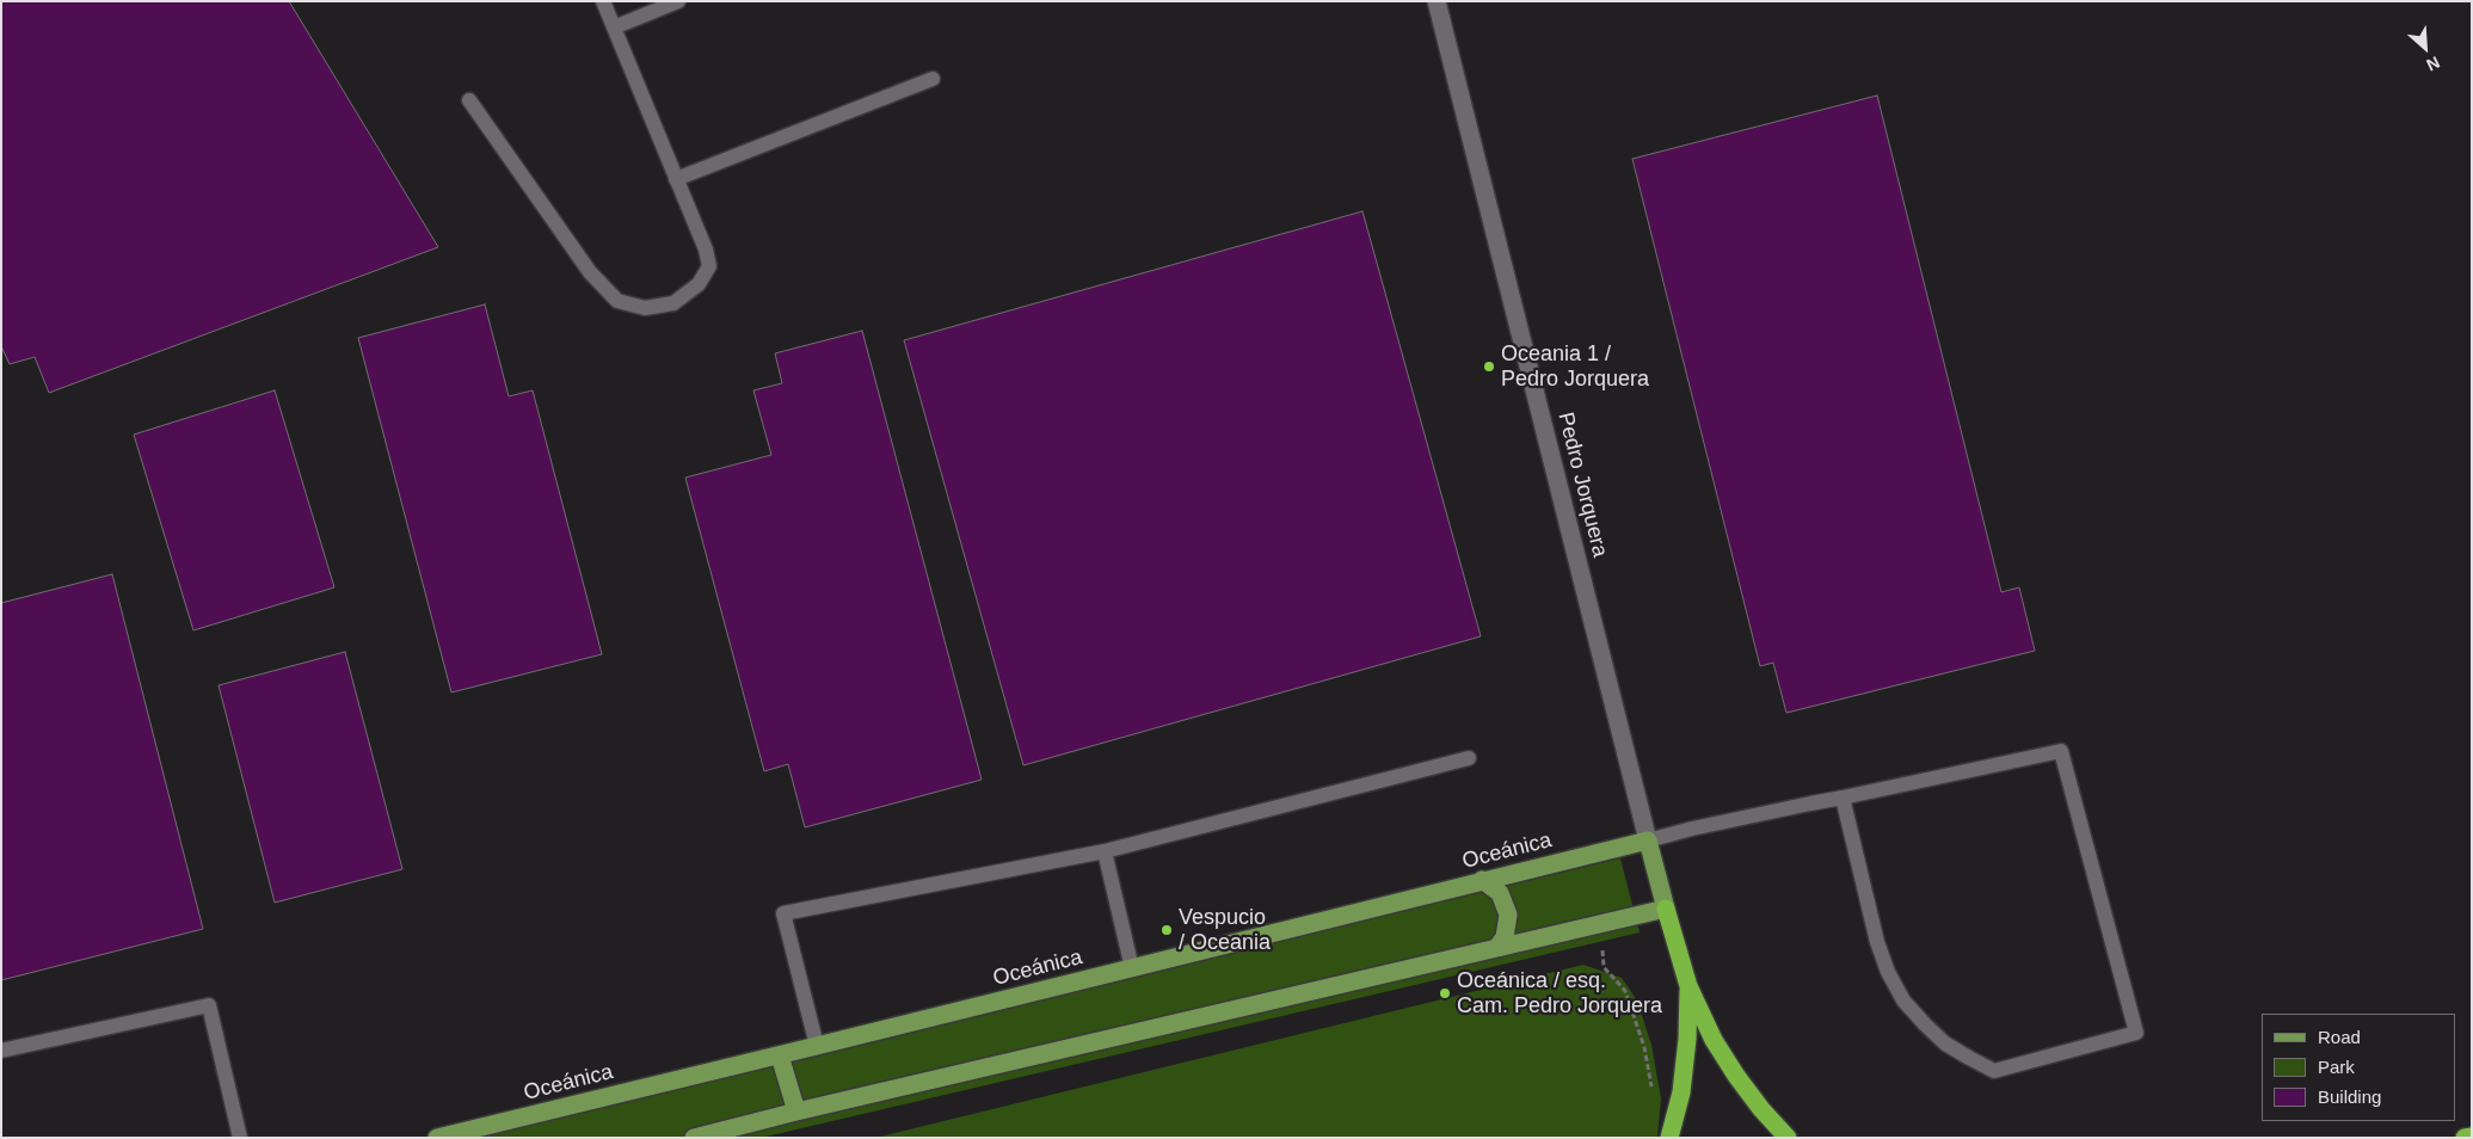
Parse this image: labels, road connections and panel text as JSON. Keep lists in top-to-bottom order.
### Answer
{
  "streets": {
    "main road": ["Pedro Jorquera", "Oceánica"]
  },
  "crossings": [
    ["Pedro Jorquera", "Oceánica"]
  ],
  "places": ["Oceania 1 / Pedro Jorquera", "Vespucio / Oceania", "Oceánica / esq. Cam. Pedro Jorquera"],
  "legend": ["Road", "Park", "Building"],
  "north": "bottom right"
}
